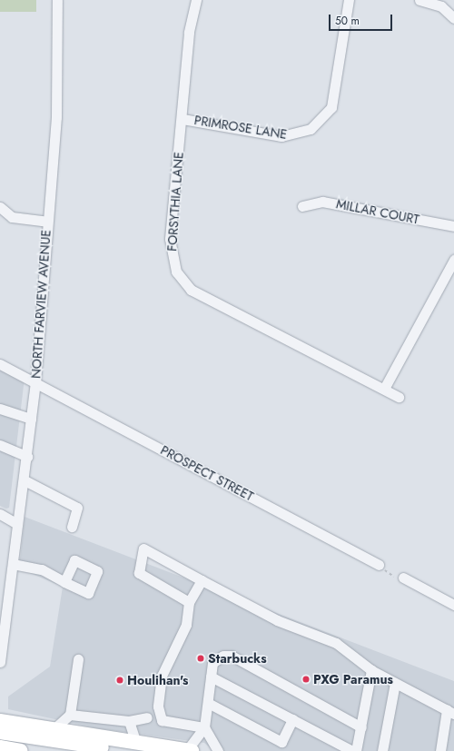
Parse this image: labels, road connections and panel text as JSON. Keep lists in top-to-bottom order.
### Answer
{
  "streets": {
    "street": [
      "PRIMROSE LANE",
      "FORSYTHIA LANE",
      "MILLAR COURT",
      "NORTH FARVIEW AVENUE",
      "PROSPECT STREET"
    ]
  },
  "crossings": [
    ["PRIMROSE LANE", "FORSYTHIA LANE"],
    ["NORTH FARVIEW AVENUE", "PROSPECT STREET"]
  ],
  "places": ["Starbucks", "PXG Paramus", "Houlihan's"],
  "scale_bar": "50 m"
}
